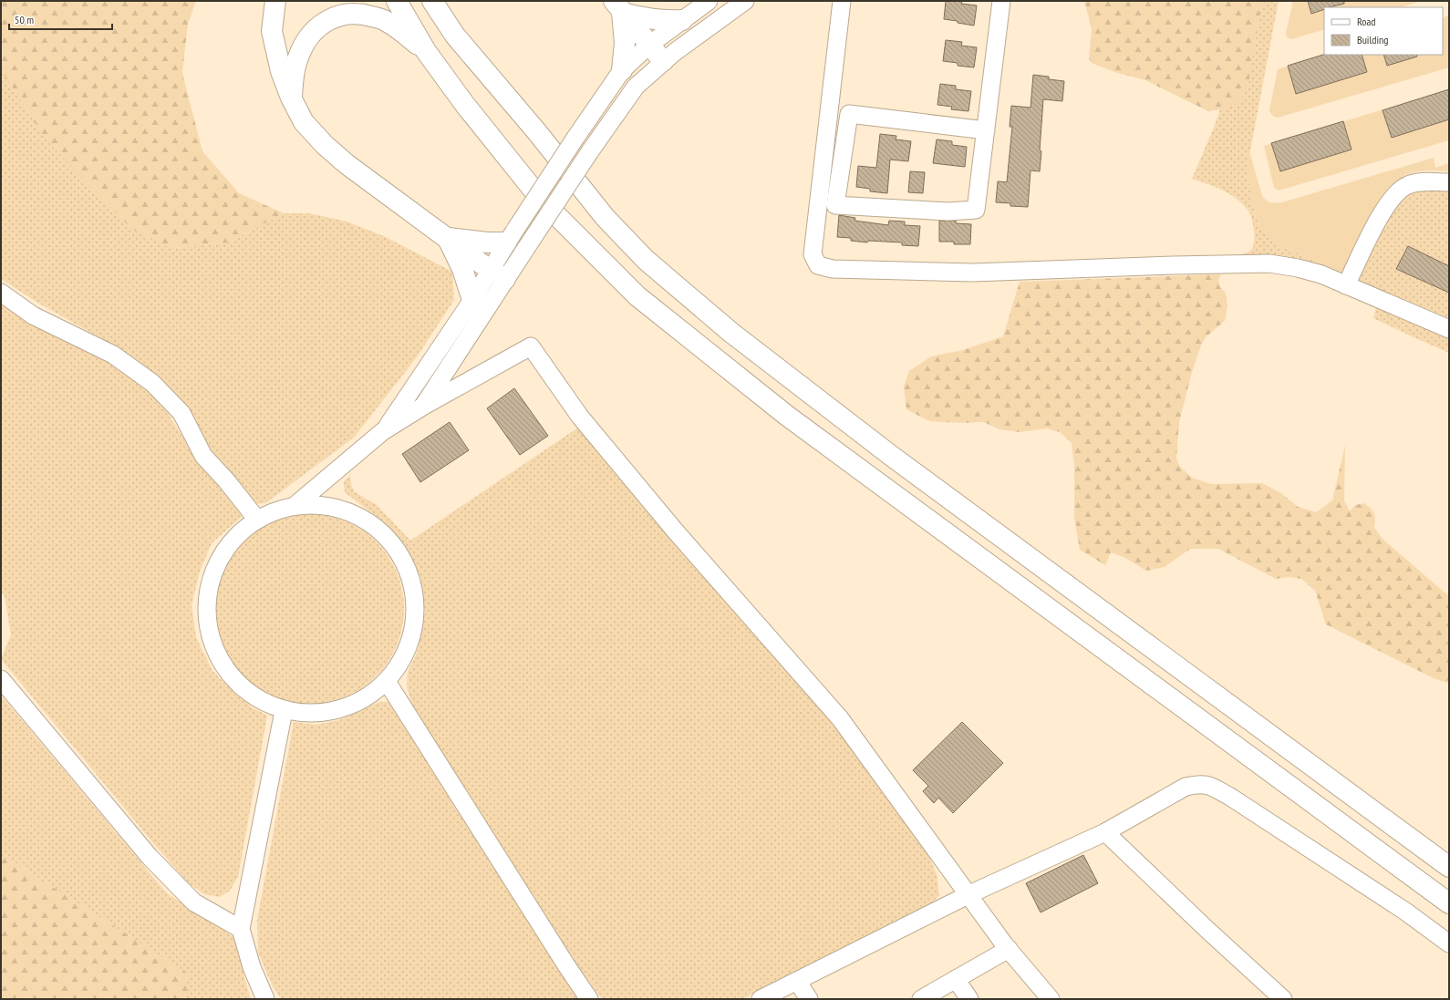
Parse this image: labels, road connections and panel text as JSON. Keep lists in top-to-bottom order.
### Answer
{
  "legend": ["Road", "Building"],
  "scale_bar": "50 m"
}
